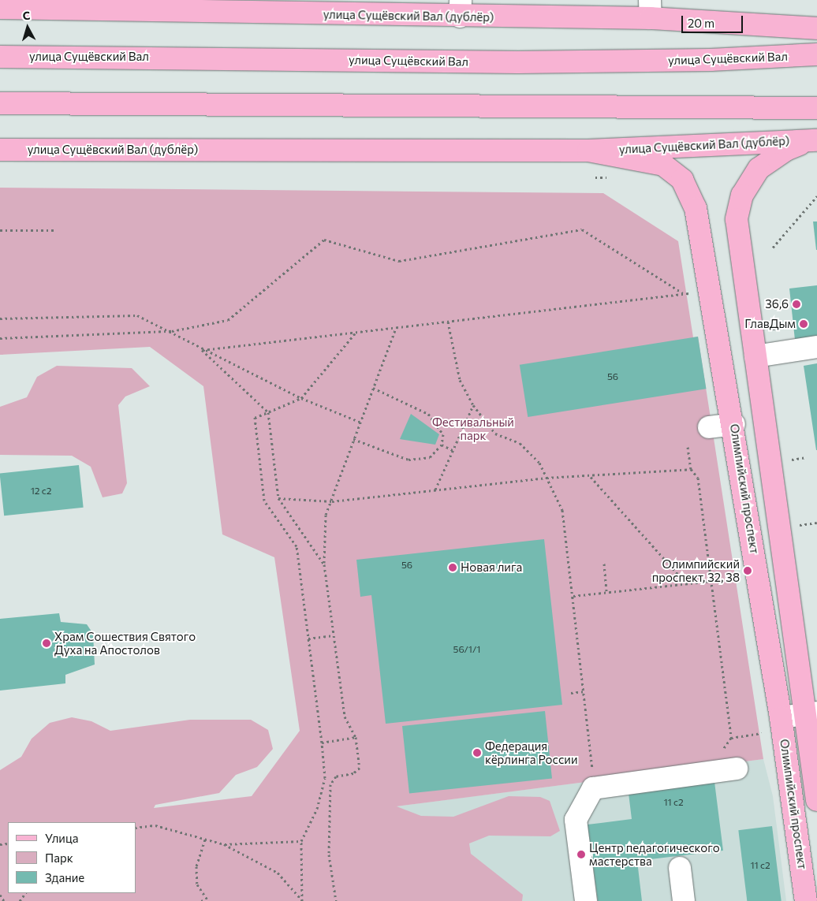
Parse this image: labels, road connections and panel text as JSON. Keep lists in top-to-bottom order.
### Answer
{
  "streets": {
    "main road": ["улица Сущёвский Вал (дублёр)", "улица Сущёвский Вал", "Олимпийский проспект"]
  },
  "crossings": [
    ["улица Сущёвский Вал (дублёр)", "Олимпийский проспект"]
  ],
  "parks": ["Фестивальный парк"],
  "places": [
    "36,6",
    "ГлавДым",
    "Новая лига",
    "Олимпийский проспект, 32, 38",
    "Храм Сошествия Святого Духа на Апостолов",
    "Федерация кёрлинга России",
    "Центр педагогического мастерства"
  ],
  "house_numbers": [
    "56",
    "12 с2",
    "56",
    "56/1/1",
    "11 с2",
    "11 с2"
  ],
  "legend": ["Улица", "Парк", "Здание"],
  "scale_bar": "20 m",
  "north": "top"
}
